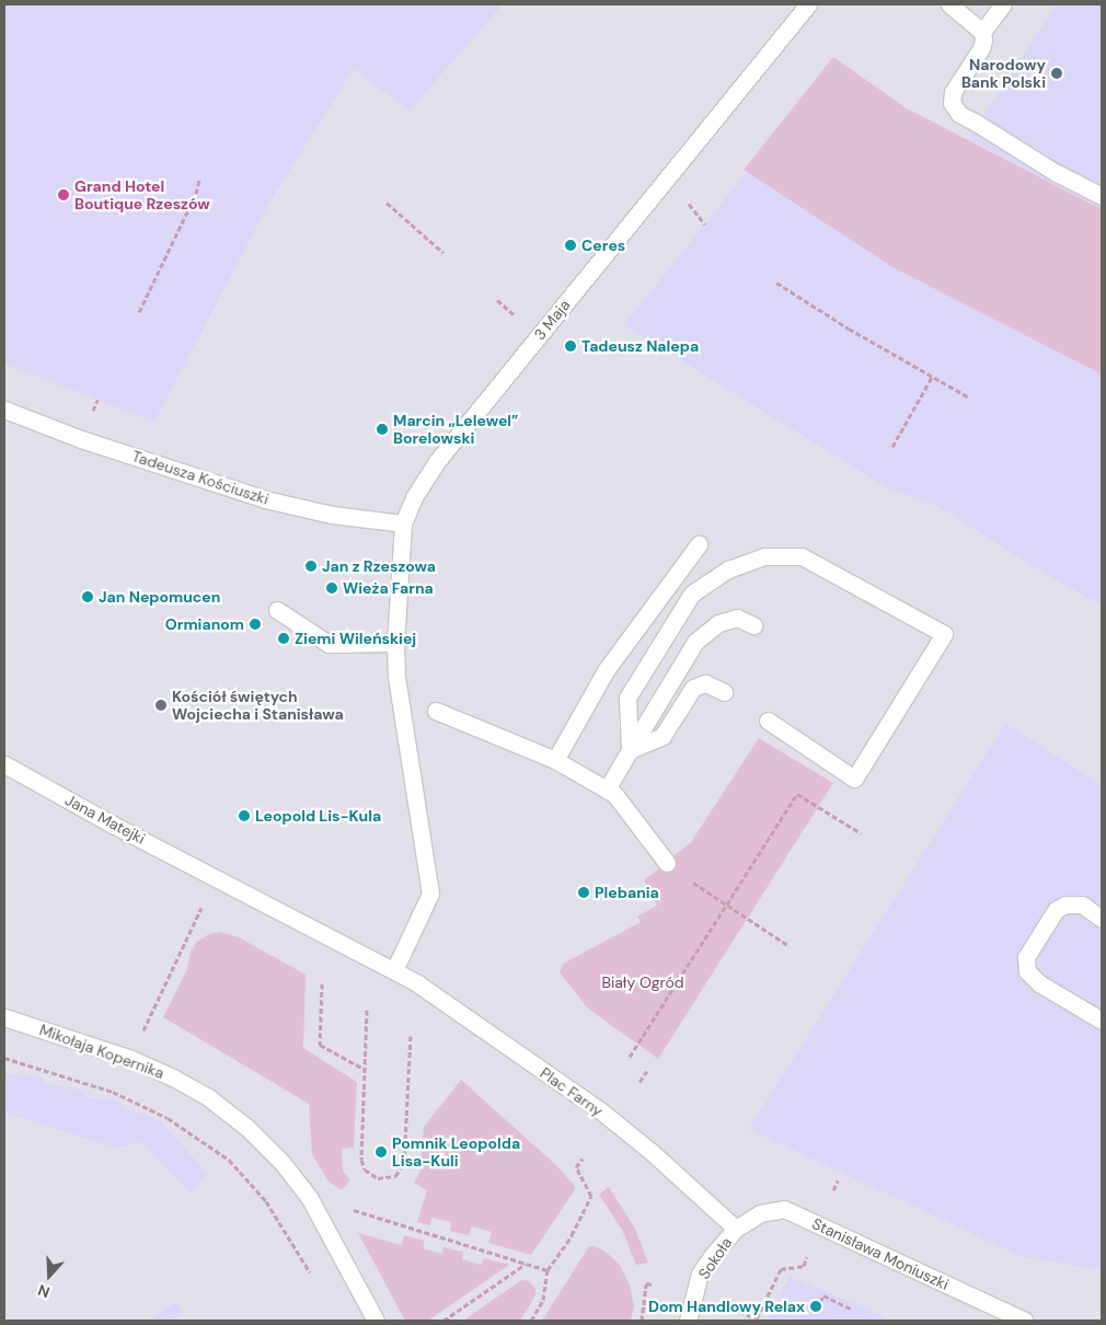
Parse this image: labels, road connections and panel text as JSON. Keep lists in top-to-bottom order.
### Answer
{
  "streets": {
    "street": [
      "3 Maja",
      "Tadeusza Kościuszki",
      "Jana Matejki",
      "Mikołaja Kopernika",
      "Plac Farny",
      "Stanisława Moniuszki",
      "Sokoła"
    ]
  },
  "crossings": [
    ["3 Maja", "Tadeusza Kościuszki"],
    ["3 Maja", "Plac Farny"],
    ["Jana Matejki", "Plac Farny"],
    ["Plac Farny", "Stanisława Moniuszki"],
    ["Plac Farny", "Sokoła"],
    ["Stanisława Moniuszki", "Sokoła"]
  ],
  "parks": ["Biały Ogród"],
  "places": [
    "Narodowy Bank Polski",
    "Grand Hotel Boutique Rzeszów",
    "Ceres",
    "Tadeusz Nalepa",
    "Marcin „Lelewel” Borelowski",
    "Jan z Rzeszowa",
    "Wieża Farna",
    "Jan Nepomucen",
    "Ormianom",
    "Ziemi Wileńskiej",
    "Kościół świętych Wojciecha i Stanisława",
    "Leopold Lis-Kula",
    "Plebania",
    "Pomnik Leopolda Lisa-Kuli",
    "Dom Handlowy Relax"
  ],
  "north": "bottom"
}
